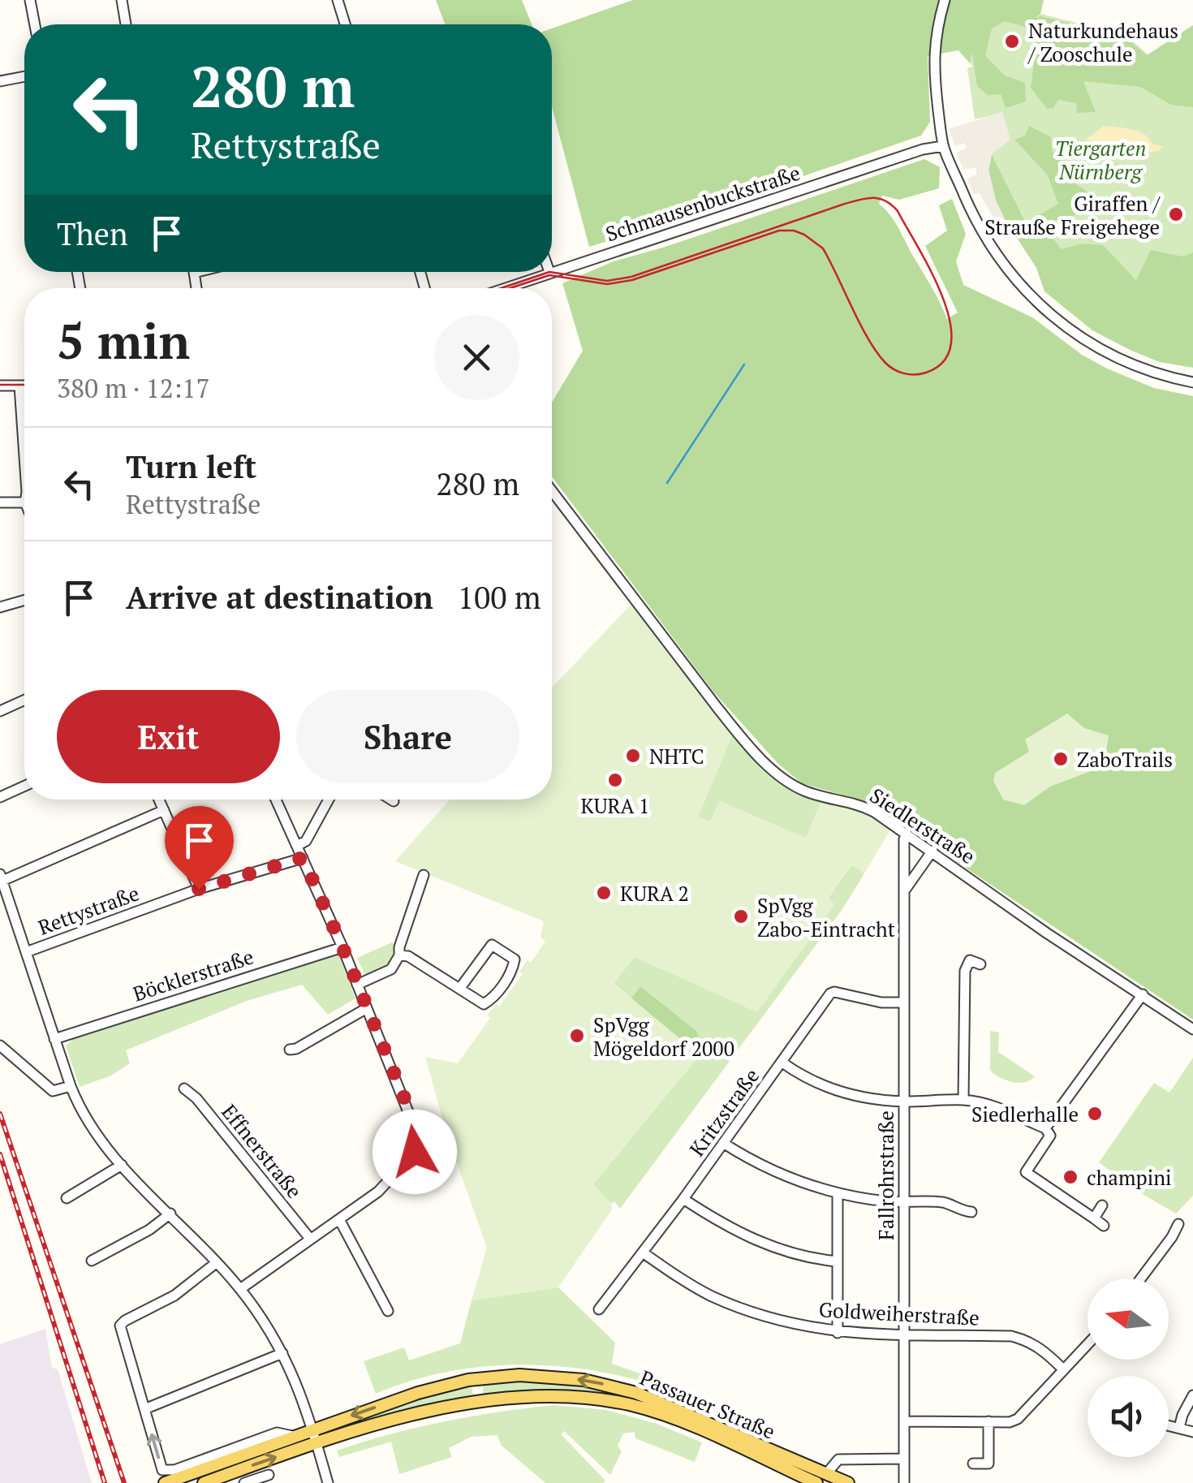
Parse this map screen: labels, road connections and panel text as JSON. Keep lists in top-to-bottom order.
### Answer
{
  "streets": {
    "main road": ["Passauer Straße"],
    "street": [
      "Schmausenbuckstraße",
      "Siedlerstraße",
      "Rettystraße",
      "Böcklerstraße",
      "Kritzstraße",
      "Effnerstraße",
      "Fallrohrstraße",
      "Goldweiherstraße"
    ]
  },
  "crossings": [
    ["Siedlerstraße", "Fallrohrstraße"],
    ["Kritzstraße", "Fallrohrstraße"],
    ["Kritzstraße", "Goldweiherstraße"],
    ["Fallrohrstraße", "Goldweiherstraße"]
  ],
  "parks": ["Tiergarten Nürnberg"],
  "places": [
    "Naturkundehaus / Zooschule",
    "Giraffen / Strauße Freigehege",
    "NHTC",
    "ZaboTrails",
    "KURA 1",
    "KURA 2",
    "SpVgg Zabo-Eintracht",
    "SpVgg Mögeldorf 2000",
    "Siedlerhalle",
    "champini"
  ],
  "north": "left",
  "page": {
    "turn": ["280 m", "Rettystraße"],
    "then": "Then",
    "heading": ["5 min", "380 m · 12:17"],
    "list": [
      {
        "name": "Turn left",
        "note": "Rettystraße",
        "value": "280 m"
      },
      {
        "name": "Arrive at destination",
        "value": "100 m"
      }
    ],
    "buttons": ["Exit", "Share"]
  }
}
